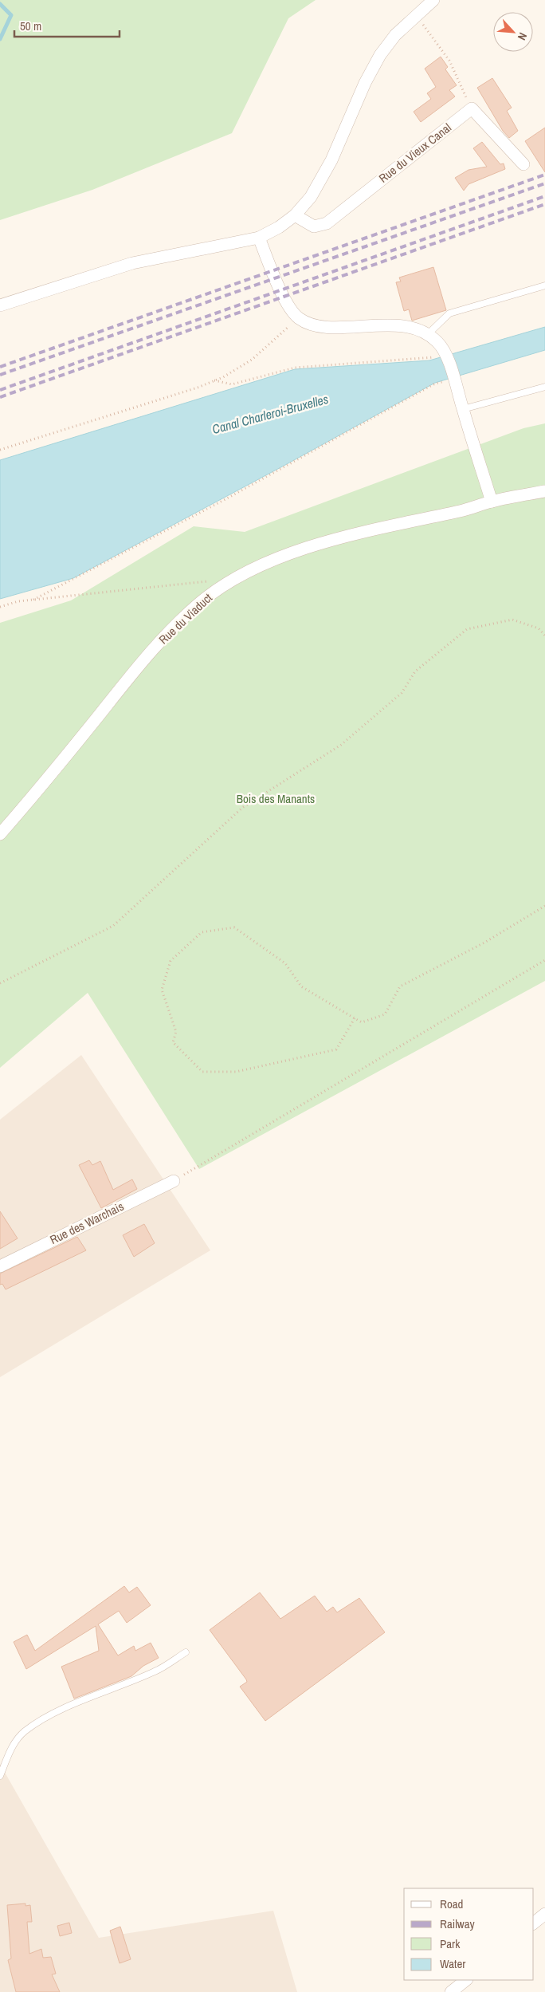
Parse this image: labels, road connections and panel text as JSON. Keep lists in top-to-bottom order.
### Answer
{
  "streets": {
    "street": ["Rue du Vieux Canal", "Rue du Viaduct", "Rue des Warchais"]
  },
  "water": ["Canal Charleroi-Bruxelles"],
  "parks": ["Bois des Manants"],
  "legend": [
    "Road",
    "Railway",
    "Park",
    "Water"
  ],
  "scale_bar": "50 m",
  "north": "bottom right"
}
